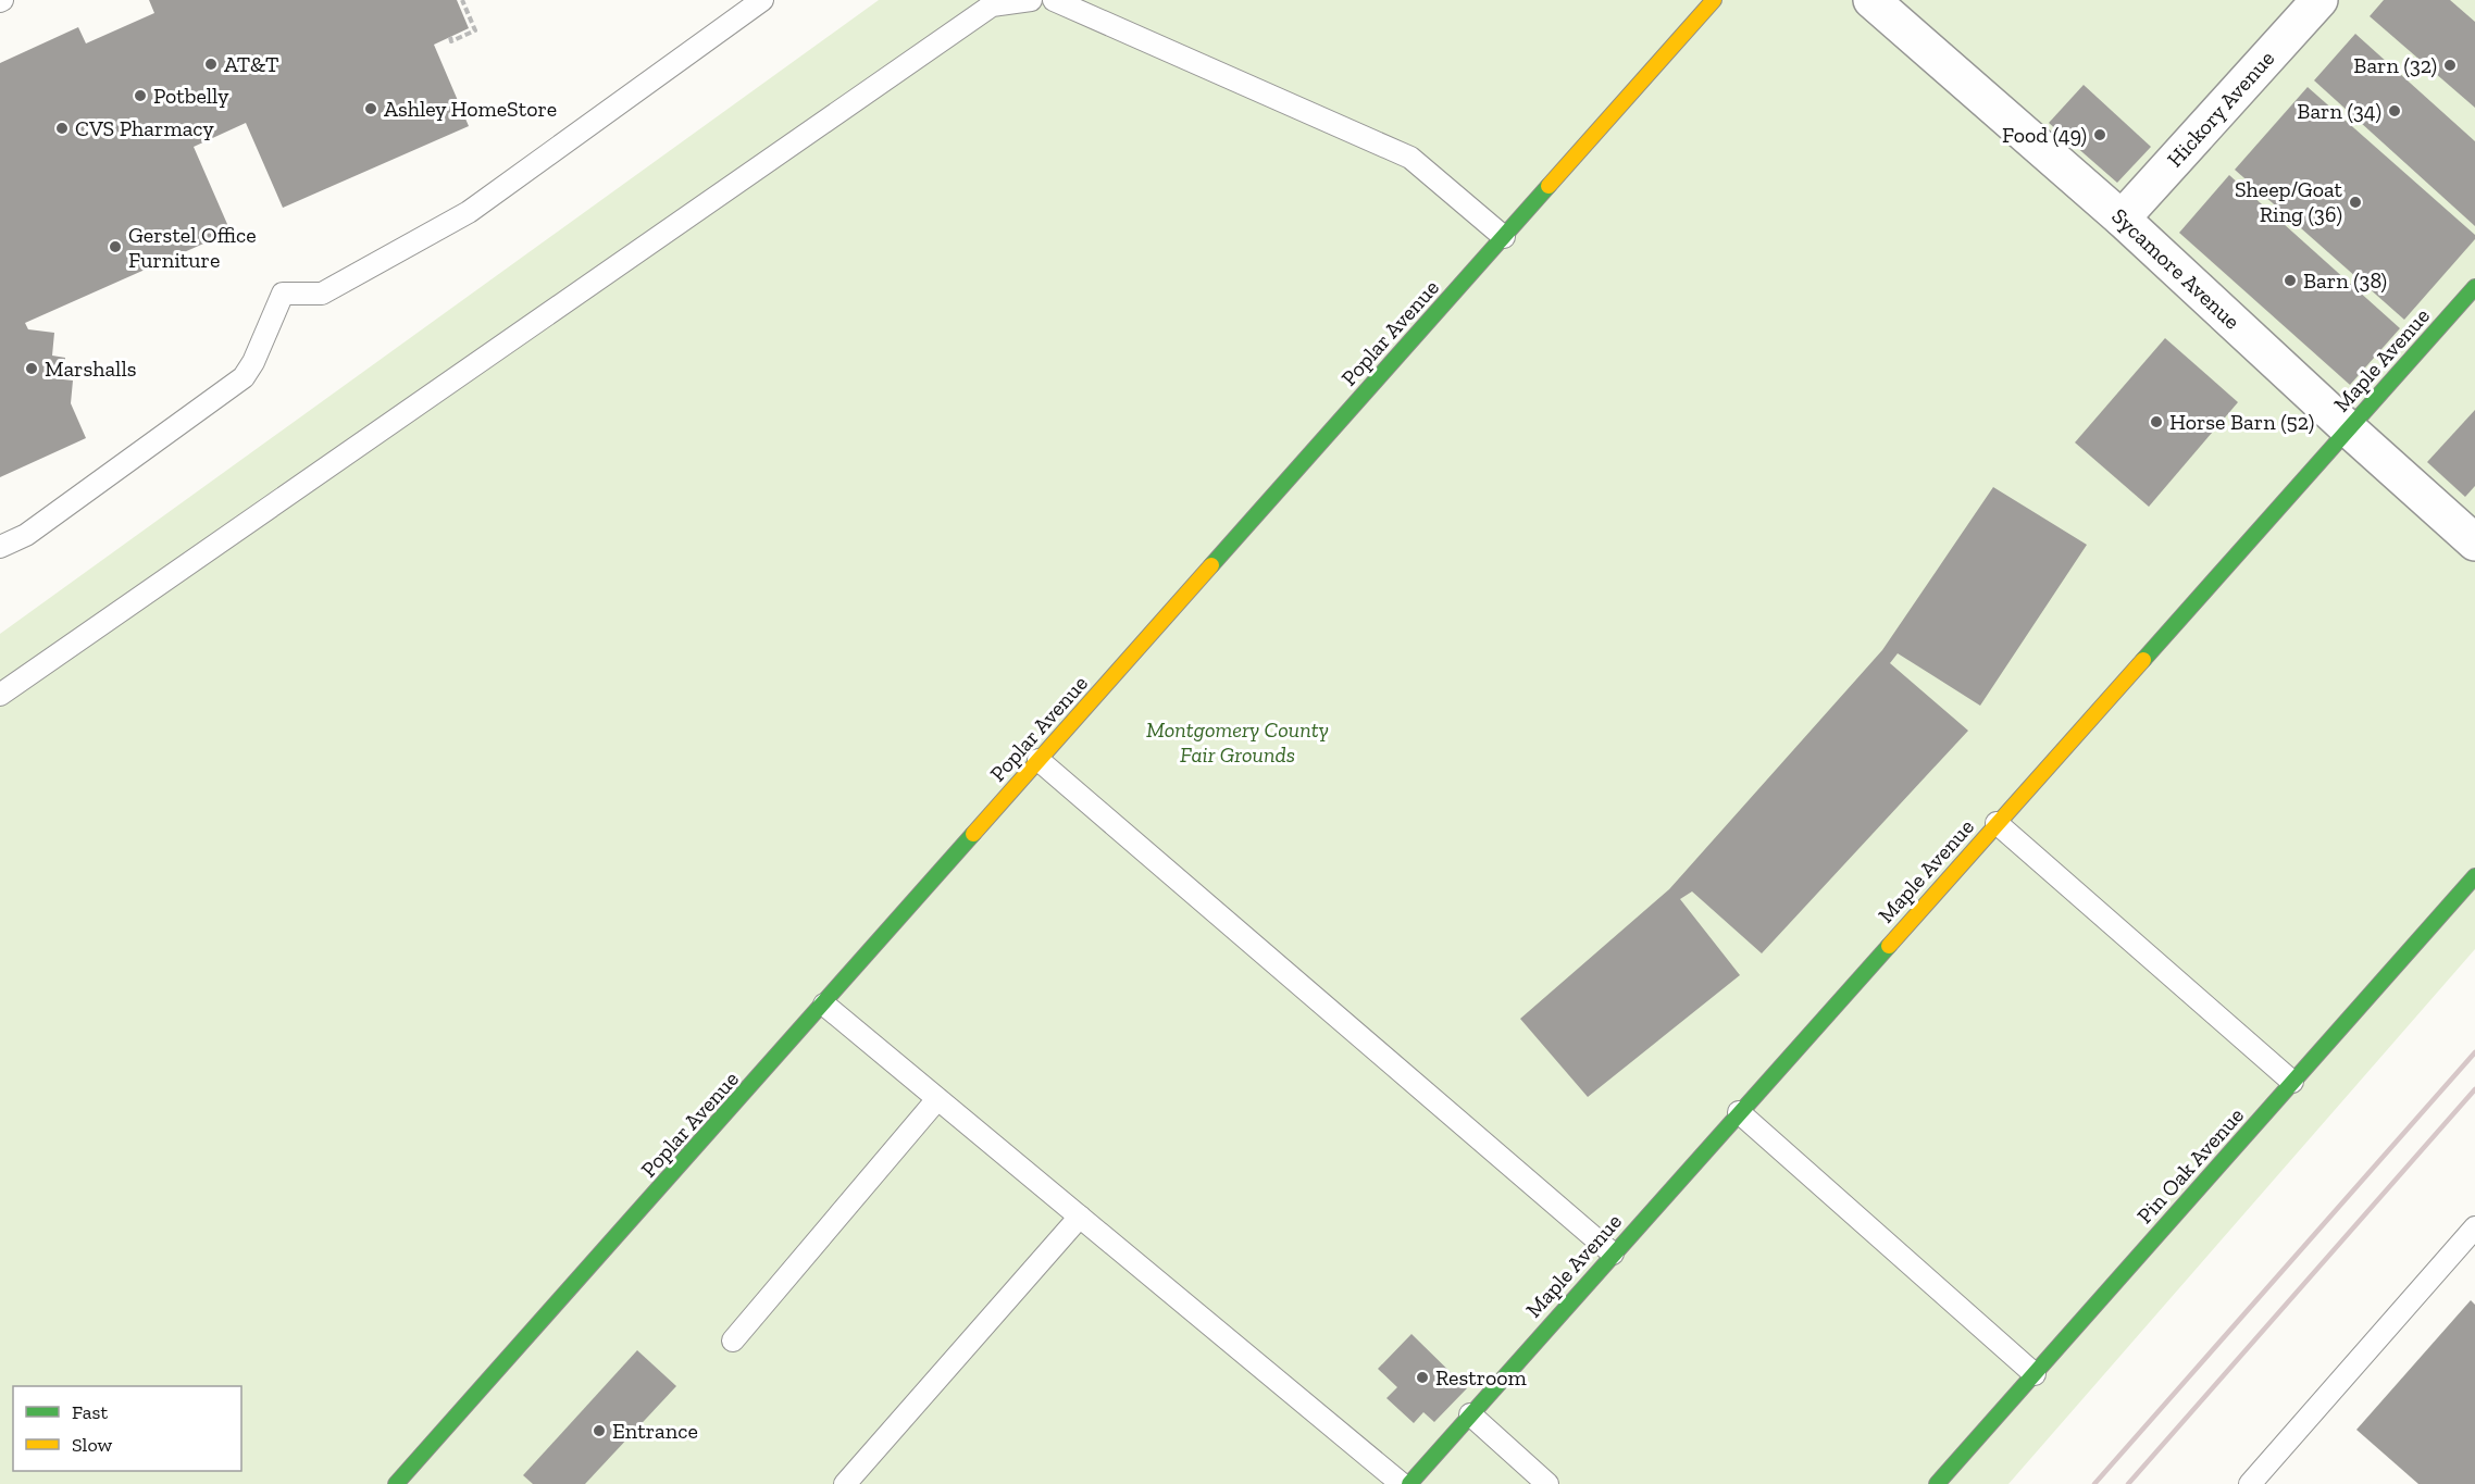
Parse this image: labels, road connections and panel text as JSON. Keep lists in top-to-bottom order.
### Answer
{
  "streets": {
    "street": [
      "Hickory Avenue",
      "Sycamore Avenue",
      "Poplar Avenue",
      "Maple Avenue",
      "Pin Oak Avenue"
    ]
  },
  "crossings": [
    ["Hickory Avenue", "Sycamore Avenue"],
    ["Sycamore Avenue", "Maple Avenue"]
  ],
  "parks": ["Montgomery County Fair Grounds"],
  "places": [
    "AT&T",
    "Barn (32)",
    "Potbelly",
    "Ashley HomeStore",
    "Barn (34)",
    "CVS Pharmacy",
    "Food (49)",
    "Sheep/Goat Ring (36)",
    "Gerstel Office Furniture",
    "Barn (38)",
    "Marshalls",
    "Horse Barn (52)",
    "Restroom",
    "Entrance"
  ],
  "legend": ["Fast", "Slow"]
}
